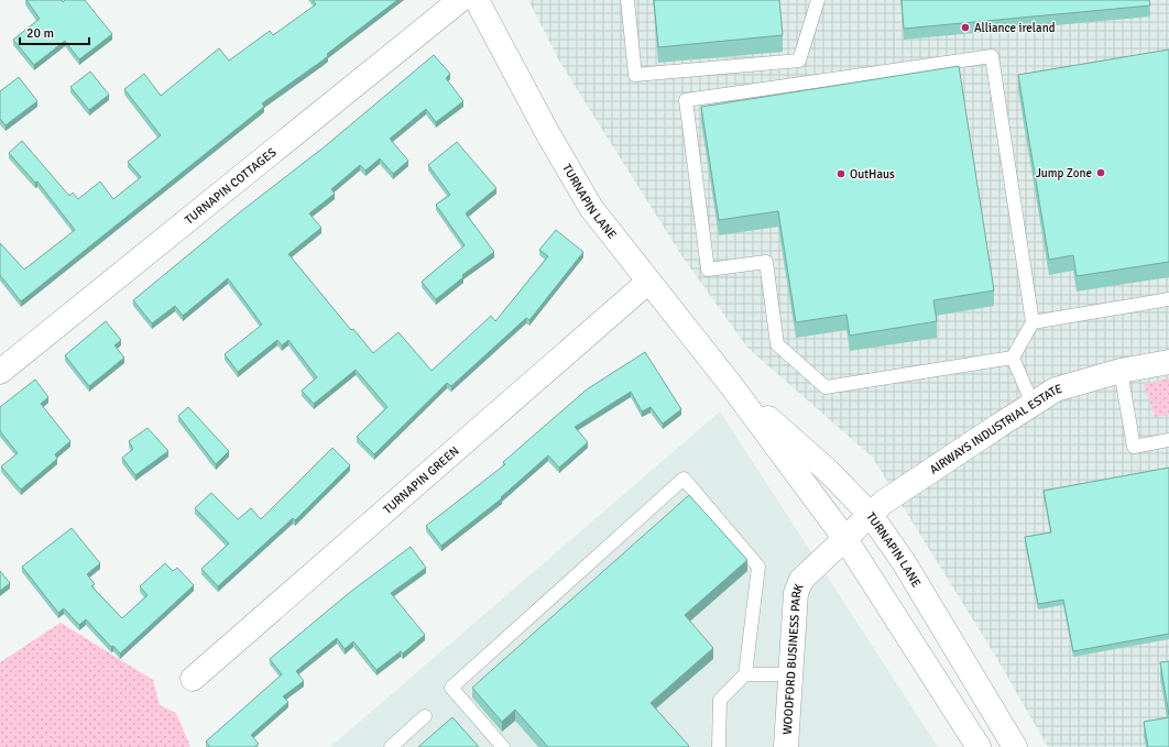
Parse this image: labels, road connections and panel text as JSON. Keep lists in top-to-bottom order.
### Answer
{
  "streets": {
    "street": [
      "TURNAPIN COTTAGES",
      "TURNAPIN LANE",
      "AIRWAYS INDUSTRIAL ESTATE",
      "TURNAPIN GREEN",
      "WOODFORD BUSINESS PARK"
    ]
  },
  "crossings": [
    ["TURNAPIN LANE", "AIRWAYS INDUSTRIAL ESTATE"],
    ["TURNAPIN LANE", "TURNAPIN GREEN"],
    ["TURNAPIN LANE", "WOODFORD BUSINESS PARK"],
    ["AIRWAYS INDUSTRIAL ESTATE", "WOODFORD BUSINESS PARK"]
  ],
  "places": ["Alliance ireland", "Jump Zone", "OutHaus"],
  "scale_bar": "20 m"
}
